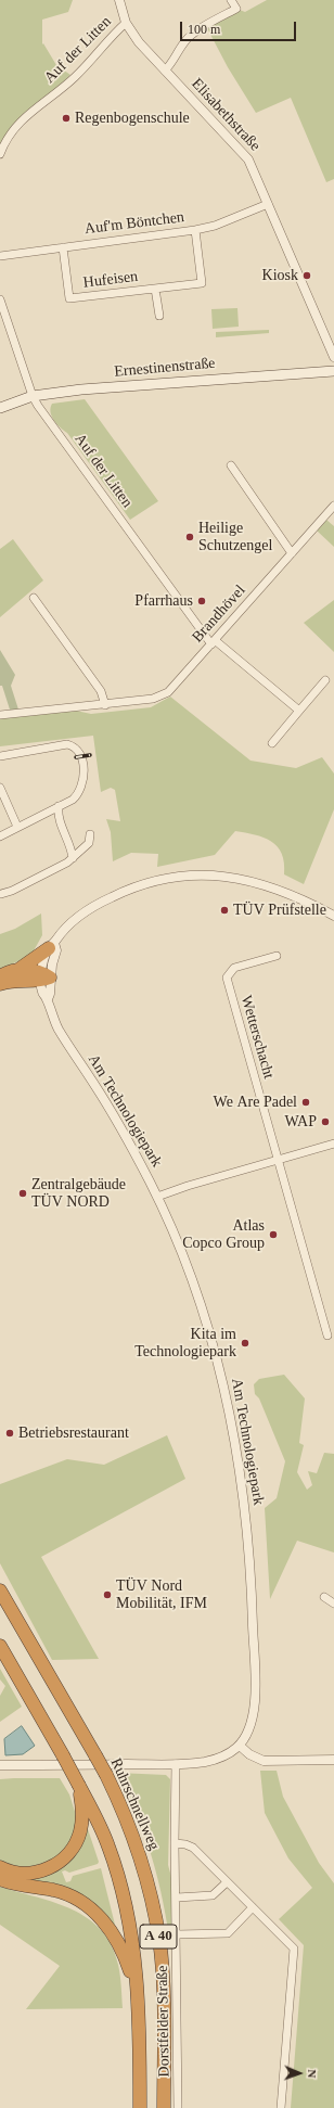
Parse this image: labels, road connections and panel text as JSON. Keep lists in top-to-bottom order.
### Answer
{
  "streets": {
    "highway": ["Ruhrschnellweg", "A 40"],
    "main road": ["Ernestinenstraße"],
    "street": [
      "Auf der Litten",
      "Elisabethstraße",
      "Auf'm Böntchen",
      "Hufeisen",
      "Brandhövel",
      "Wetterschacht",
      "Am Technologiepark",
      "Dorstfelder Straße"
    ]
  },
  "crossings": [
    ["Auf der Litten", "Elisabethstraße"],
    ["Auf der Litten", "Ernestinenstraße"],
    ["Auf der Litten", "Brandhövel"],
    ["Elisabethstraße", "Auf'm Böntchen"],
    ["Auf'm Böntchen", "Hufeisen"]
  ],
  "places": [
    "Regenbogenschule",
    "Kiosk",
    "Heilige Schutzengel",
    "Pfarrhaus",
    "TÜV Prüfstelle",
    "We Are Padel",
    "WAP",
    "Zentralgebäude TÜV NORD",
    "Atlas Copco Group",
    "Kita im Technologiepark",
    "Betriebsrestaurant",
    "TÜV Nord Mobilität, IFM"
  ],
  "scale_bar": "100 m",
  "north": "right"
}
